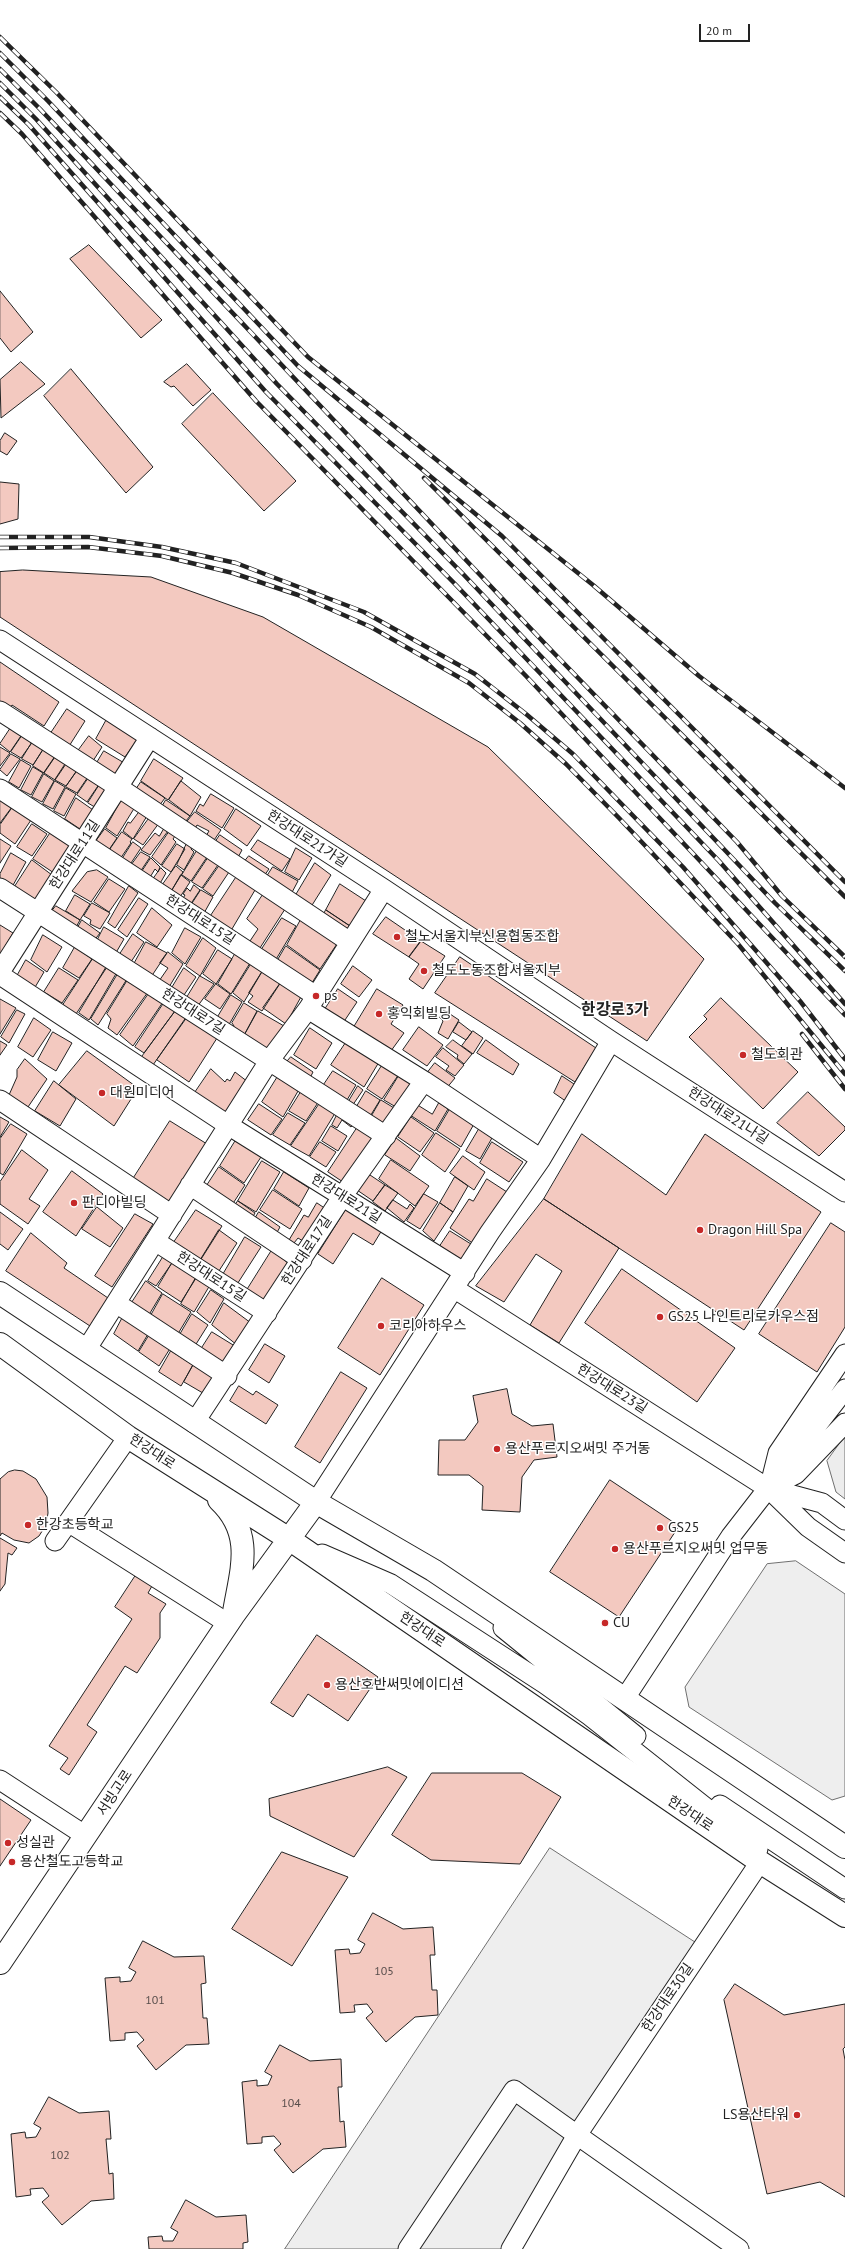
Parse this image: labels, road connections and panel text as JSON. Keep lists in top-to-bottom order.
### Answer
{
  "streets": {
    "main road": ["한강대로", "서빙고로"],
    "street": [
      "한강대로21가길",
      "한강대로11길",
      "한강대로15길",
      "한강대로7길",
      "한강대로21나길",
      "한강대로21길",
      "한강대로17길",
      "한강대로23길",
      "한강대로30길"
    ]
  },
  "crossings": [
    ["한강대로21가길", "한강대로11길"],
    ["한강대로21가길", "한강대로21나길"],
    ["한강대로11길", "한강대로15길"],
    ["한강대로11길", "한강대로7길"],
    ["한강대로15길", "한강대로17길"],
    ["한강대로7길", "한강대로17길"],
    ["한강대로21길", "한강대로17길"],
    ["한강대로", "서빙고로"],
    ["한강대로", "한강대로30길"]
  ],
  "districts": ["한강로3가"],
  "places": [
    "철노서울지부신용협동조합",
    "철도노동조합서울지부",
    "ps",
    "홍익회빌딩",
    "철도회관",
    "대원미디어",
    "판디아빌딩",
    "Dragon Hill Spa",
    "GS25 나인트리로카우스점",
    "코리아하우스",
    "용산푸르지오써밋 주거동",
    "한강초등학교",
    "GS25",
    "용산푸르지오써밋 업무동",
    "CU",
    "용산호반써밋에이디션",
    "성실관",
    "용산철도고등학교",
    "LS용산타워"
  ],
  "house_numbers": [
    "105",
    "101",
    "104",
    "102"
  ],
  "scale_bar": "20 m"
}
